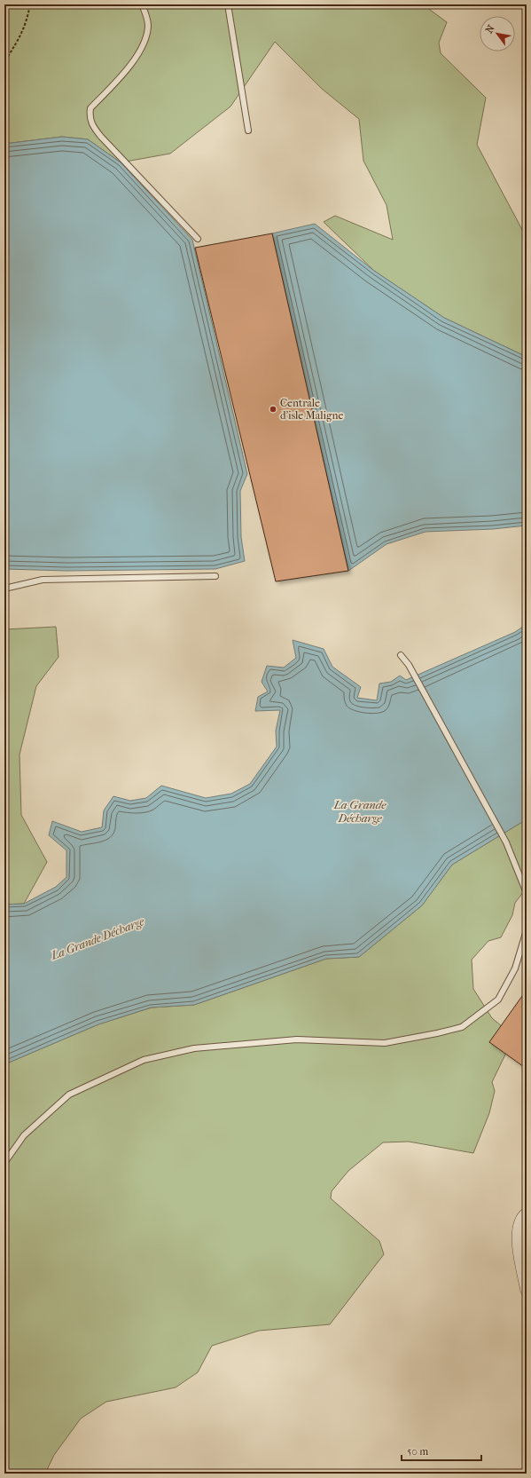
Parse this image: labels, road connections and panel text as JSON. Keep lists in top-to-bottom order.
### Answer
{
  "water": ["La Grande Décharge"],
  "places": ["Centrale d'isle Maligne"],
  "scale_bar": "50 m",
  "north": "top left"
}
